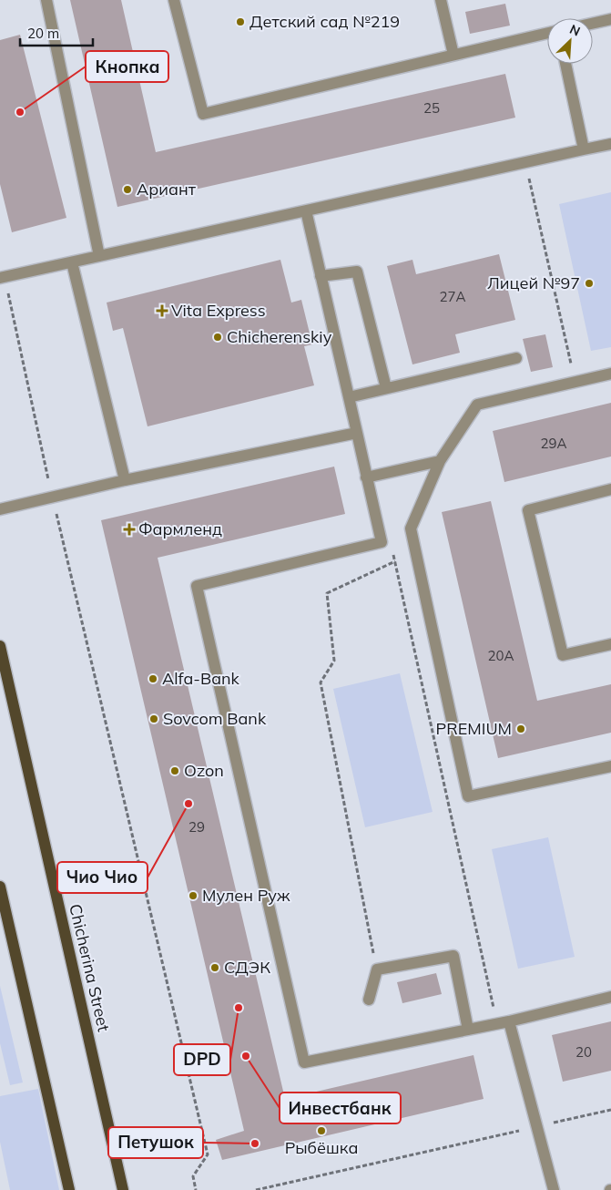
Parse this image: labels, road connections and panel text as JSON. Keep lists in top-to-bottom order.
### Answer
{
  "streets": {
    "main road": ["Chicherina Street"]
  },
  "places": {
    "other": [
      "Детский сад №219",
      "Кнопка",
      "Ариант",
      "Лицей №97",
      "Chicherenskiy",
      "Alfa-Bank",
      "Sovcom Bank",
      "PREMIUM",
      "Ozon",
      "Чио Чио",
      "Мулен Руж",
      "СДЭК",
      "DPD",
      "Инвестбанк",
      "Рыбёшка",
      "Петушок"
    ],
    "health": ["Vita Express", "Фармленд"]
  },
  "house_numbers": [
    "25",
    "27А",
    "29А",
    "20А",
    "29",
    "20"
  ],
  "scale_bar": "20 m",
  "north": "top right"
}
